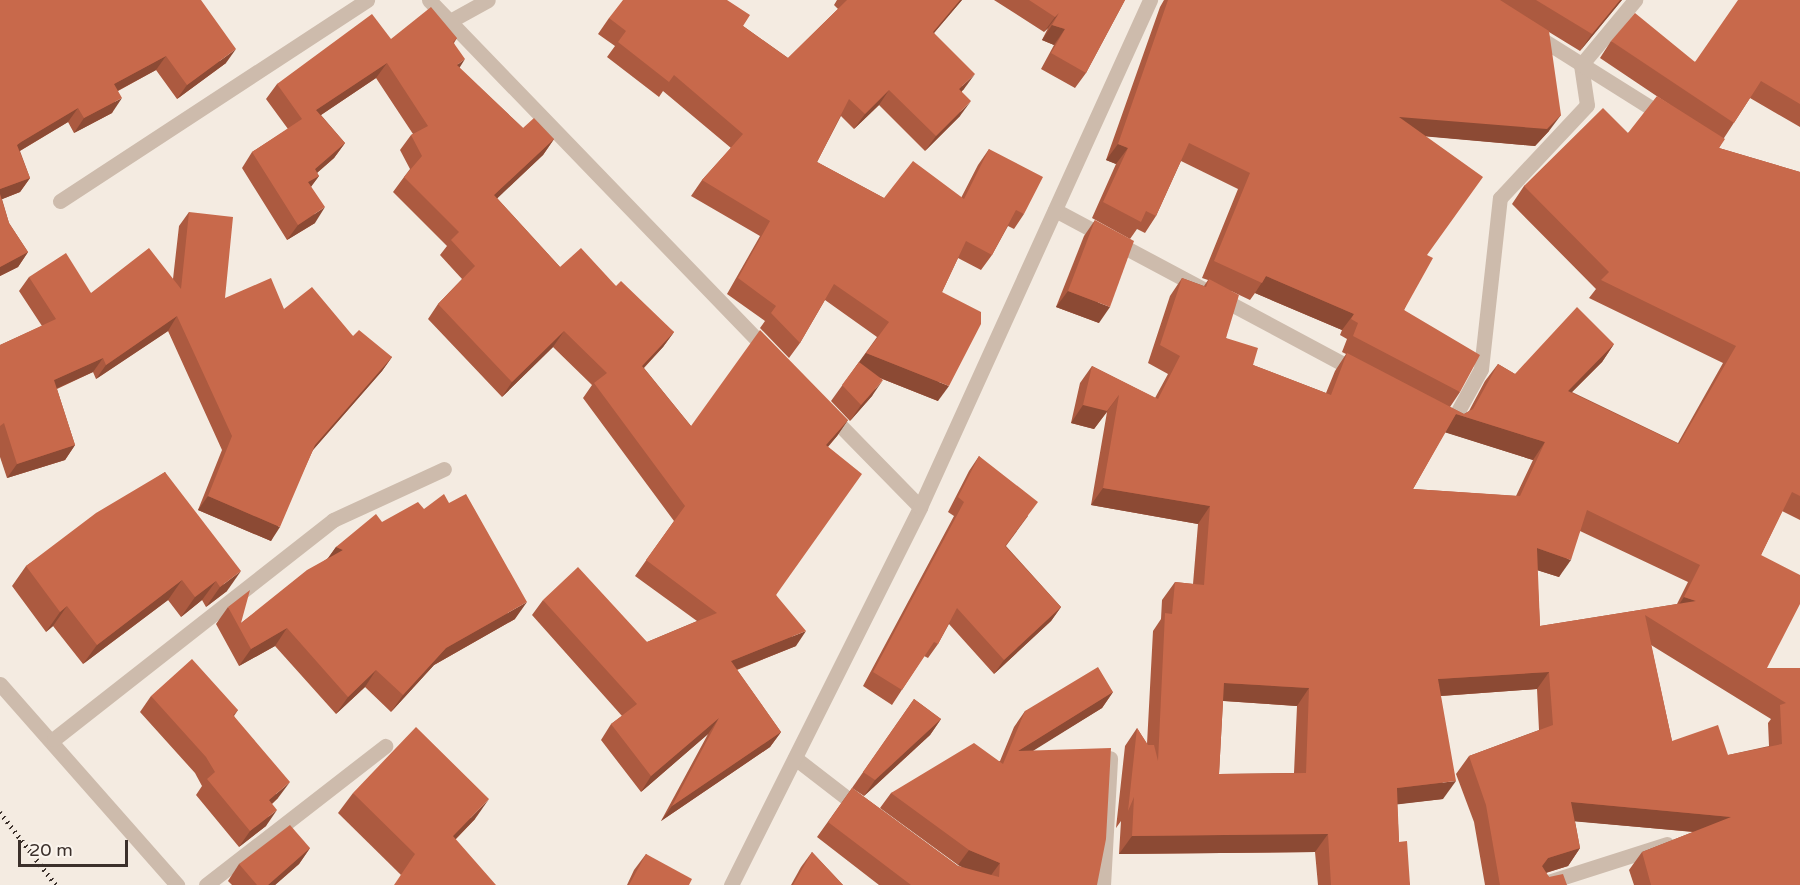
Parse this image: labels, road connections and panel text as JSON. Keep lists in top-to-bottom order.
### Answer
{
  "scale_bar": "20 m"
}
